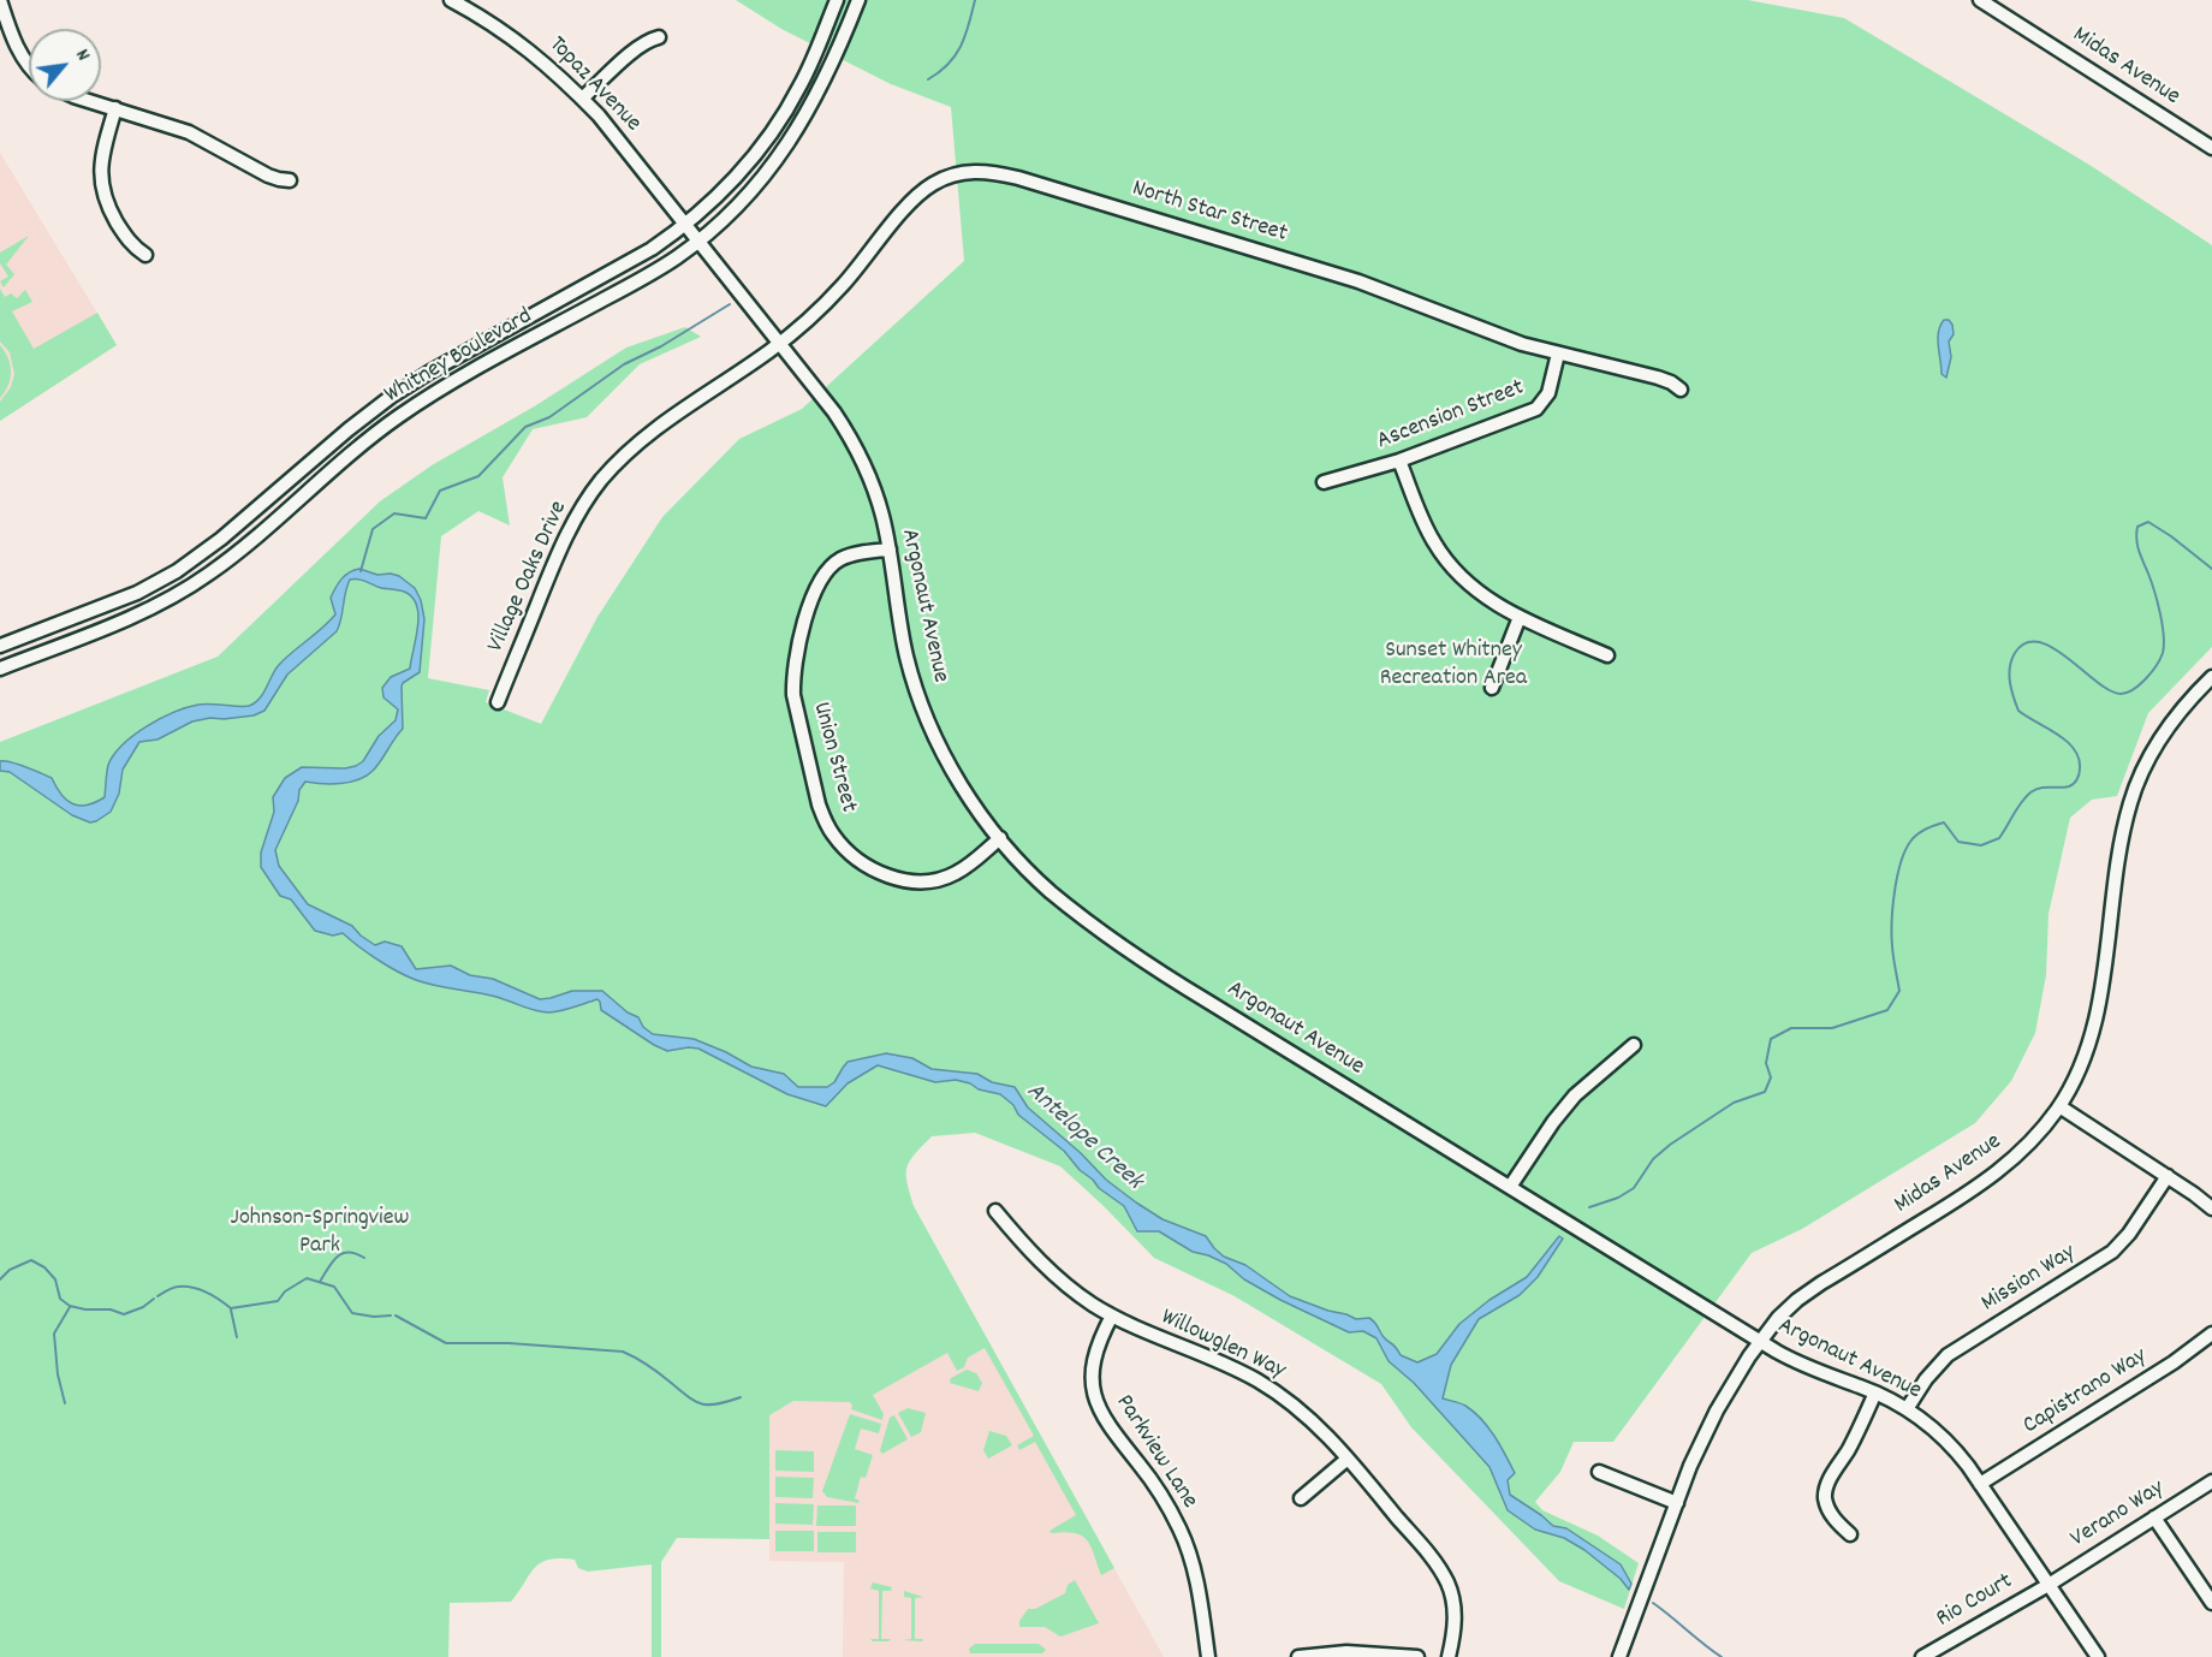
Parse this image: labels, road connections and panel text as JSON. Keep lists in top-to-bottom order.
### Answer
{
  "streets": {
    "street": [
      "Midas Avenue",
      "Topaz Avenue",
      "North Star Street",
      "Whitney Boulevard",
      "Ascension Street",
      "Village Oaks Drive",
      "Argonaut Avenue",
      "Union Street",
      "Mission Way",
      "Willowglen Way",
      "Capistrano Way",
      "Parkview Lane",
      "Verano Way",
      "Rio Court"
    ]
  },
  "crossings": [
    ["Midas Avenue", "Argonaut Avenue"],
    ["Topaz Avenue", "Whitney Boulevard"],
    ["Topaz Avenue", "Argonaut Avenue"],
    ["North Star Street", "Ascension Street"],
    ["North Star Street", "Village Oaks Drive"],
    ["North Star Street", "Argonaut Avenue"],
    ["Whitney Boulevard", "Argonaut Avenue"],
    ["Village Oaks Drive", "Argonaut Avenue"],
    ["Argonaut Avenue", "Union Street"],
    ["Argonaut Avenue", "Mission Way"],
    ["Argonaut Avenue", "Capistrano Way"],
    ["Argonaut Avenue", "Verano Way"],
    ["Argonaut Avenue", "Rio Court"],
    ["Willowglen Way", "Parkview Lane"],
    ["Verano Way", "Rio Court"]
  ],
  "water": ["Antelope Creek"],
  "parks": ["Sunset Whitney Recreation Area", "Johnson-Springview Park"],
  "north": "top right"
}
